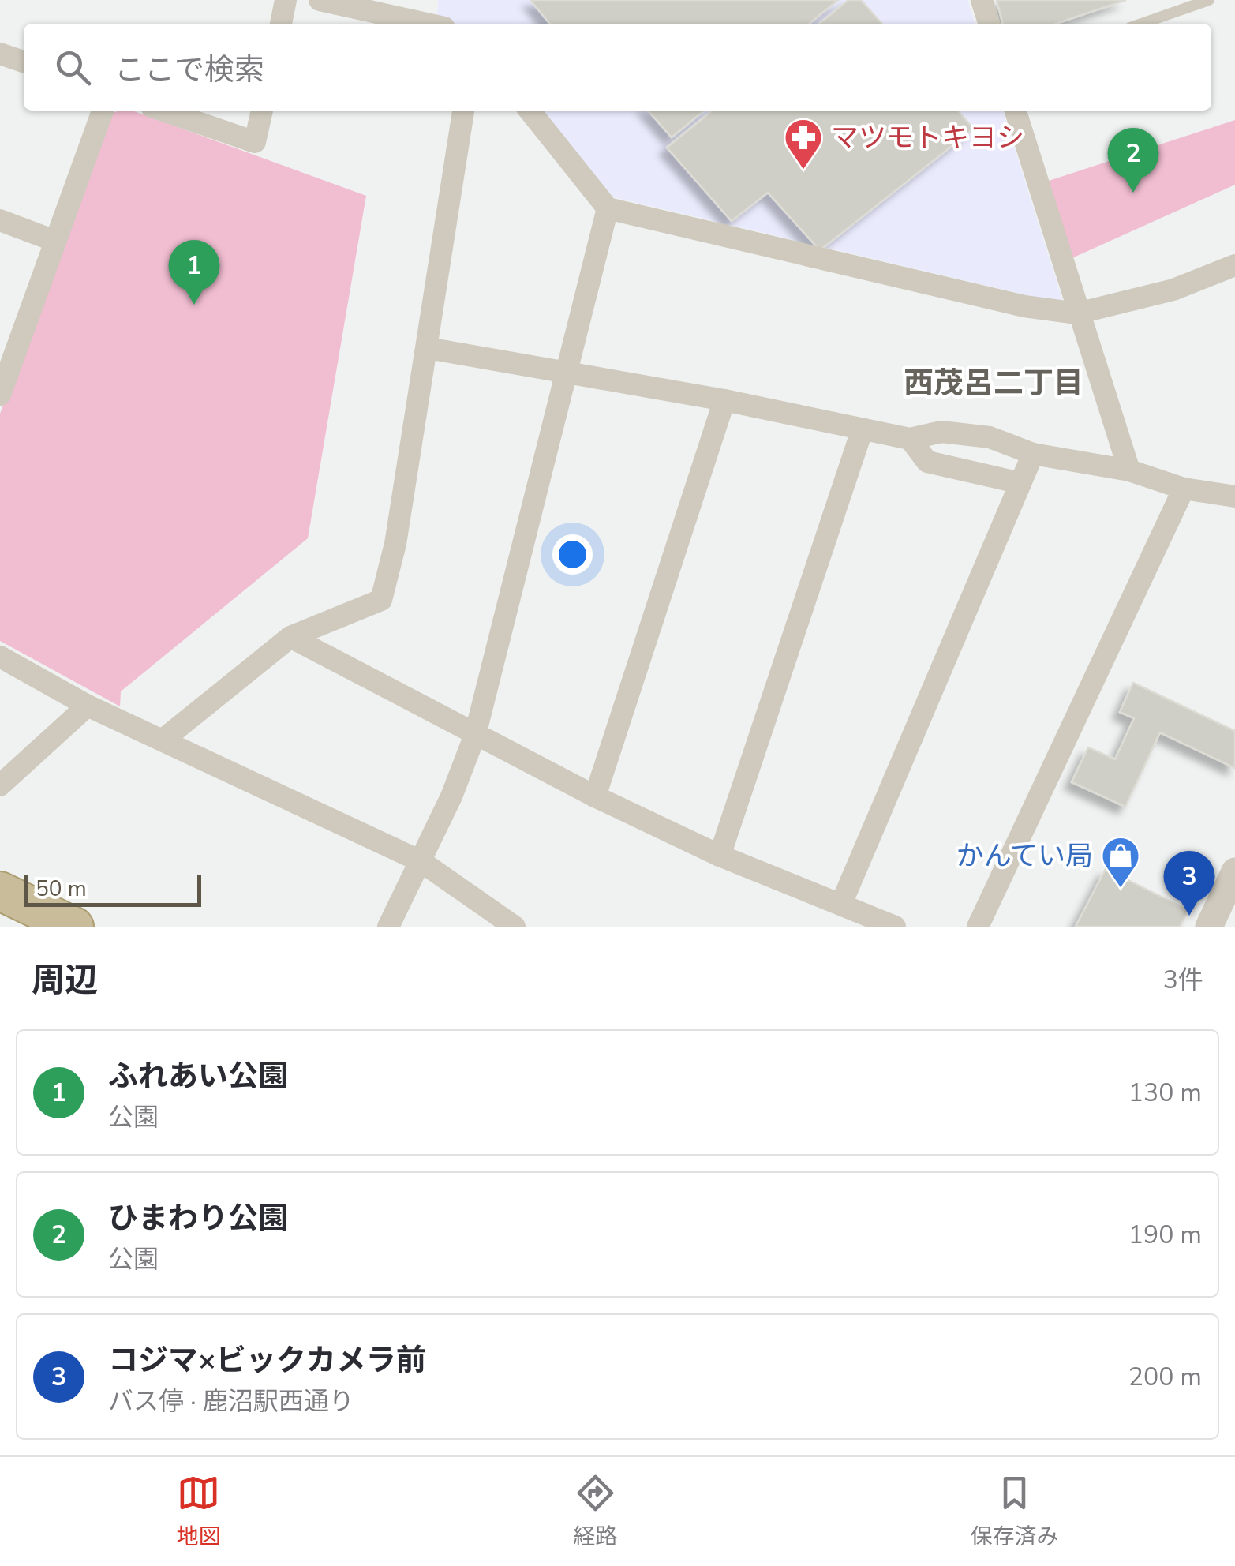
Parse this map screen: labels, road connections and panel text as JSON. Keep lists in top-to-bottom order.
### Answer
{
  "districts": ["西茂呂二丁目"],
  "places": {
    "pharmacy": ["マツモトキヨシ"],
    "shop": ["かんてい局"]
  },
  "scale_bar": "50 m",
  "page": {
    "search": "ここで検索",
    "pins": ["2", "1", "3"],
    "scale": "50 m",
    "heading": ["周辺", "3件"],
    "list": [
      {
        "mark": "1",
        "name": "ふれあい公園",
        "note": "公園",
        "value": "130 m"
      },
      {
        "mark": "2",
        "name": "ひまわり公園",
        "note": "公園",
        "value": "190 m"
      },
      {
        "mark": "3",
        "name": "コジマ×ビックカメラ前",
        "note": "バス停 · 鹿沼駅西通り",
        "value": "200 m"
      }
    ],
    "nav": ["地図", "経路", "保存済み"]
  }
}
